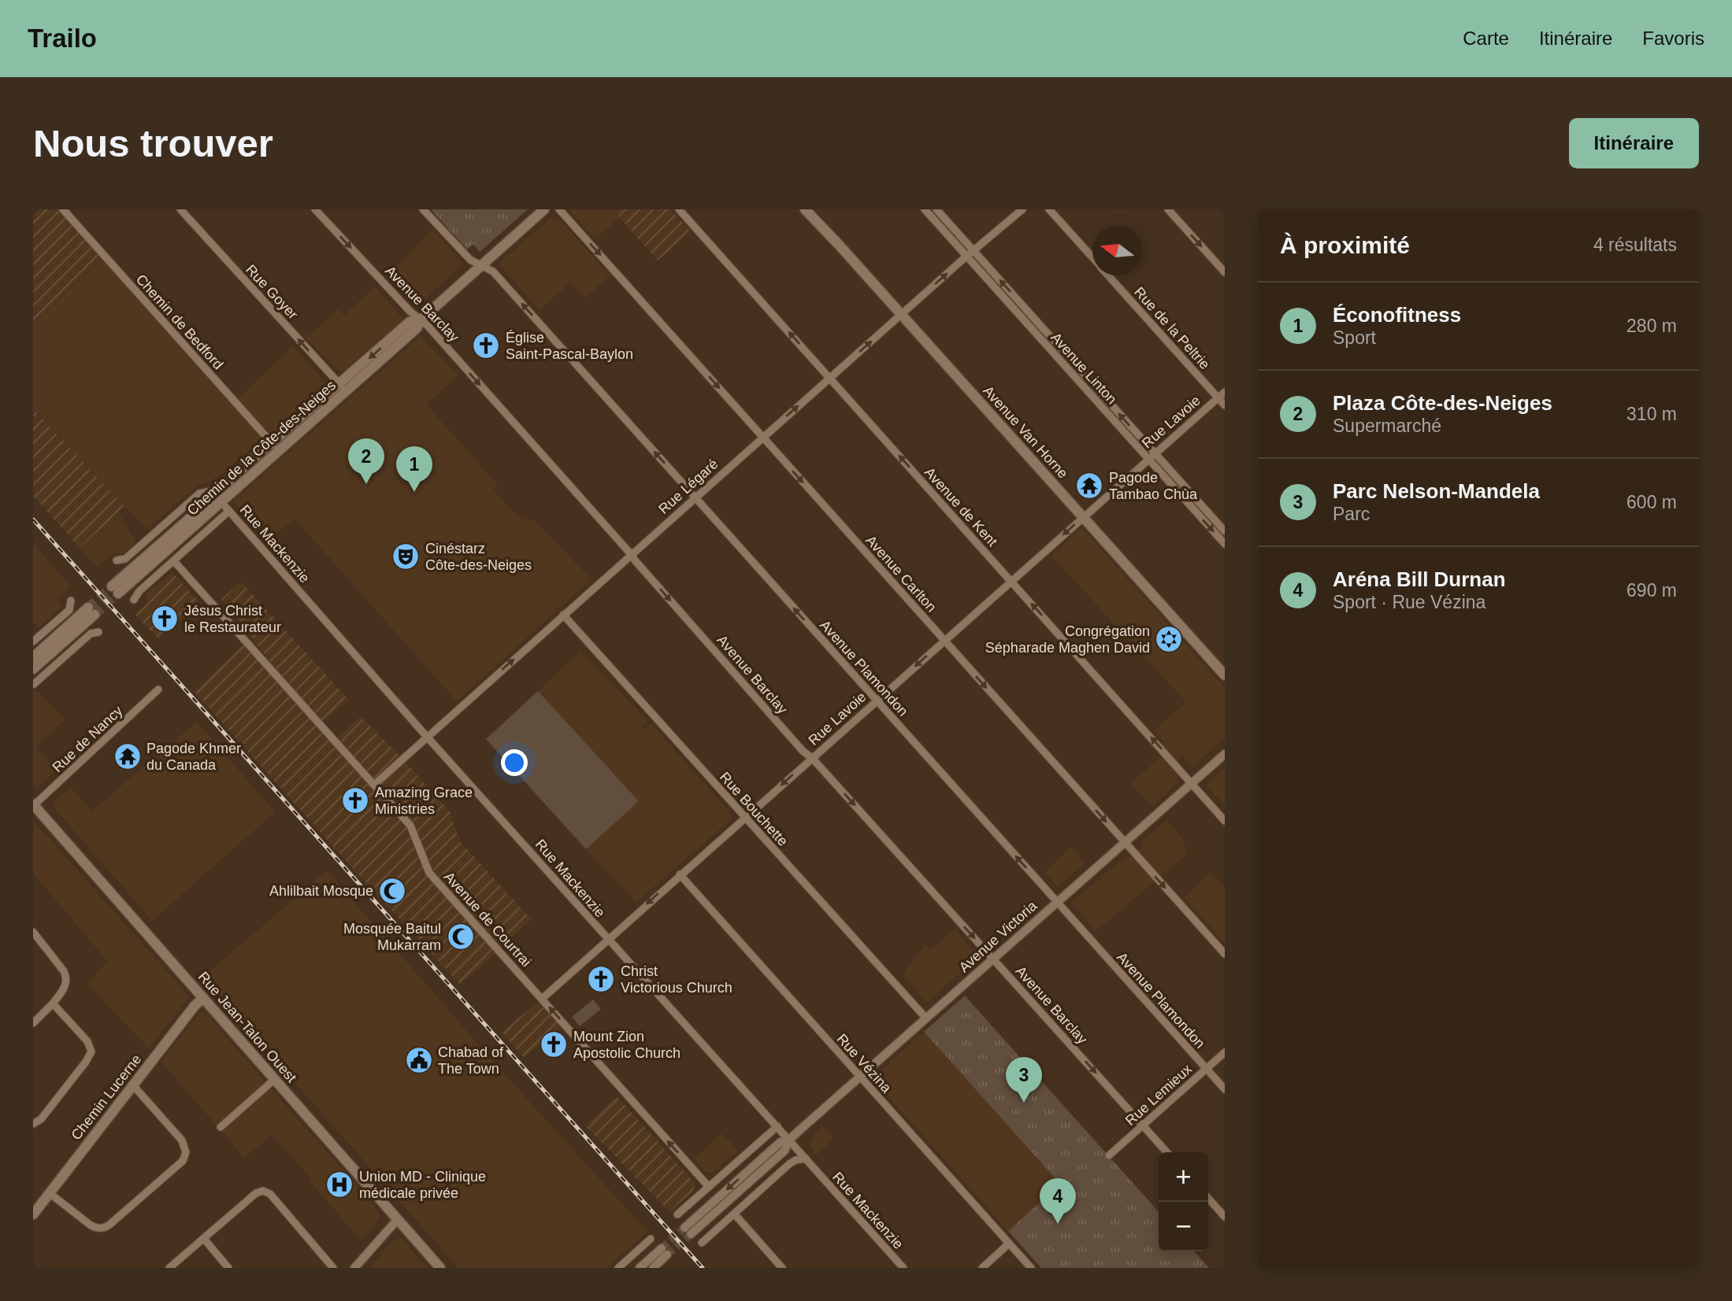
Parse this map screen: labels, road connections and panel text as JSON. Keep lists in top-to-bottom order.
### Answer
{
  "streets": {
    "main road": [
      "Avenue Van Horne",
      "Chemin de la Côte-des-Neiges",
      "Rue Jean-Talon Ouest",
      "Chemin Lucerne"
    ],
    "street": [
      "Rue Goyer",
      "Avenue Barclay",
      "Chemin de Bedford",
      "Rue de la Peltrie",
      "Avenue Linton",
      "Rue Lavoie",
      "Rue Légaré",
      "Avenue de Kent",
      "Rue Mackenzie",
      "Avenue Carlton",
      "Avenue Plamondon",
      "Rue de Nancy",
      "Rue Bouchette",
      "Avenue de Courtrai",
      "Avenue Victoria",
      "Rue Vézina",
      "Rue Lemieux"
    ]
  },
  "crossings": [
    ["Rue Goyer", "Chemin de la Côte-des-Neiges"],
    ["Avenue Barclay", "Rue Lavoie"],
    ["Avenue Barclay", "Chemin de la Côte-des-Neiges"],
    ["Avenue Barclay", "Rue Légaré"],
    ["Avenue Barclay", "Avenue Victoria"],
    ["Avenue Barclay", "Rue Lemieux"],
    ["Chemin de Bedford", "Chemin de la Côte-des-Neiges"],
    ["Rue de la Peltrie", "Rue Lavoie"],
    ["Avenue Linton", "Rue Lavoie"],
    ["Avenue Linton", "Rue Légaré"],
    ["Rue Lavoie", "Avenue Van Horne"],
    ["Rue Lavoie", "Avenue de Kent"],
    ["Rue Lavoie", "Rue Mackenzie"],
    ["Rue Lavoie", "Avenue Carlton"],
    ["Rue Lavoie", "Avenue Plamondon"],
    ["Rue Lavoie", "Rue Bouchette"],
    ["Rue Lavoie", "Avenue de Courtrai"],
    ["Rue Lavoie", "Rue Vézina"],
    ["Avenue Van Horne", "Rue Légaré"],
    ["Chemin de la Côte-des-Neiges", "Rue Mackenzie"],
    ["Chemin de la Côte-des-Neiges", "Avenue Plamondon"],
    ["Chemin de la Côte-des-Neiges", "Avenue de Courtrai"],
    ["Rue Légaré", "Avenue de Kent"],
    ["Rue Légaré", "Rue Mackenzie"],
    ["Rue Légaré", "Avenue Carlton"],
    ["Rue Légaré", "Avenue Plamondon"],
    ["Rue Légaré", "Rue Bouchette"],
    ["Rue Légaré", "Avenue de Courtrai"],
    ["Avenue de Kent", "Avenue Victoria"],
    ["Rue Mackenzie", "Avenue Victoria"],
    ["Avenue Carlton", "Avenue Victoria"],
    ["Avenue Plamondon", "Avenue Victoria"],
    ["Avenue Plamondon", "Rue Lemieux"],
    ["Rue de Nancy", "Rue Jean-Talon Ouest"],
    ["Rue Bouchette", "Avenue Victoria"],
    ["Avenue Victoria", "Rue Vézina"],
    ["Rue Jean-Talon Ouest", "Chemin Lucerne"]
  ],
  "one_way": [
    "Rue Goyer",
    "Avenue Barclay",
    "Rue Lavoie",
    "Rue Légaré",
    "Avenue de Kent",
    "Avenue Carlton",
    "Avenue Plamondon"
  ],
  "places": {
    "church": [
      "Église Saint-Pascal-Baylon",
      "Jésus Christ le Restaurateur",
      "Amazing Grace Ministries",
      "Christ Victorious Church",
      "Mount Zion Apostolic Church"
    ],
    "temple": ["Pagode Tambao Chùa", "Pagode Khmer du Canada"],
    "theatre": ["Cinéstarz Côte-des-Neiges"],
    "synagogue": ["Congrégation Sépharade Maghen David"],
    "mosque": ["Ahlilbait Mosque", "Mosquée Baitul Mukarram"],
    "public building": ["Chabad of The Town"],
    "hospital": ["Union MD - Clinique médicale privée"]
  },
  "north": "left",
  "page": {
    "header": "Trailo",
    "nav": ["Carte", "Itinéraire", "Favoris"],
    "buttons": "Itinéraire",
    "title": "Nous trouver",
    "heading": ["À proximité", "4 résultats"],
    "list": [
      {
        "mark": "1",
        "name": "Éconofitness",
        "note": "Sport",
        "value": "280 m"
      },
      {
        "mark": "2",
        "name": "Plaza Côte-des-Neiges",
        "note": "Supermarché",
        "value": "310 m"
      },
      {
        "mark": "3",
        "name": "Parc Nelson-Mandela",
        "note": "Parc",
        "value": "600 m"
      },
      {
        "mark": "4",
        "name": "Aréna Bill Durnan",
        "note": "Sport · Rue Vézina",
        "value": "690 m"
      }
    ],
    "pins": [
      "2",
      "1",
      "3",
      "4"
    ],
    "map_buttons": ["+", "−"]
  }
}
